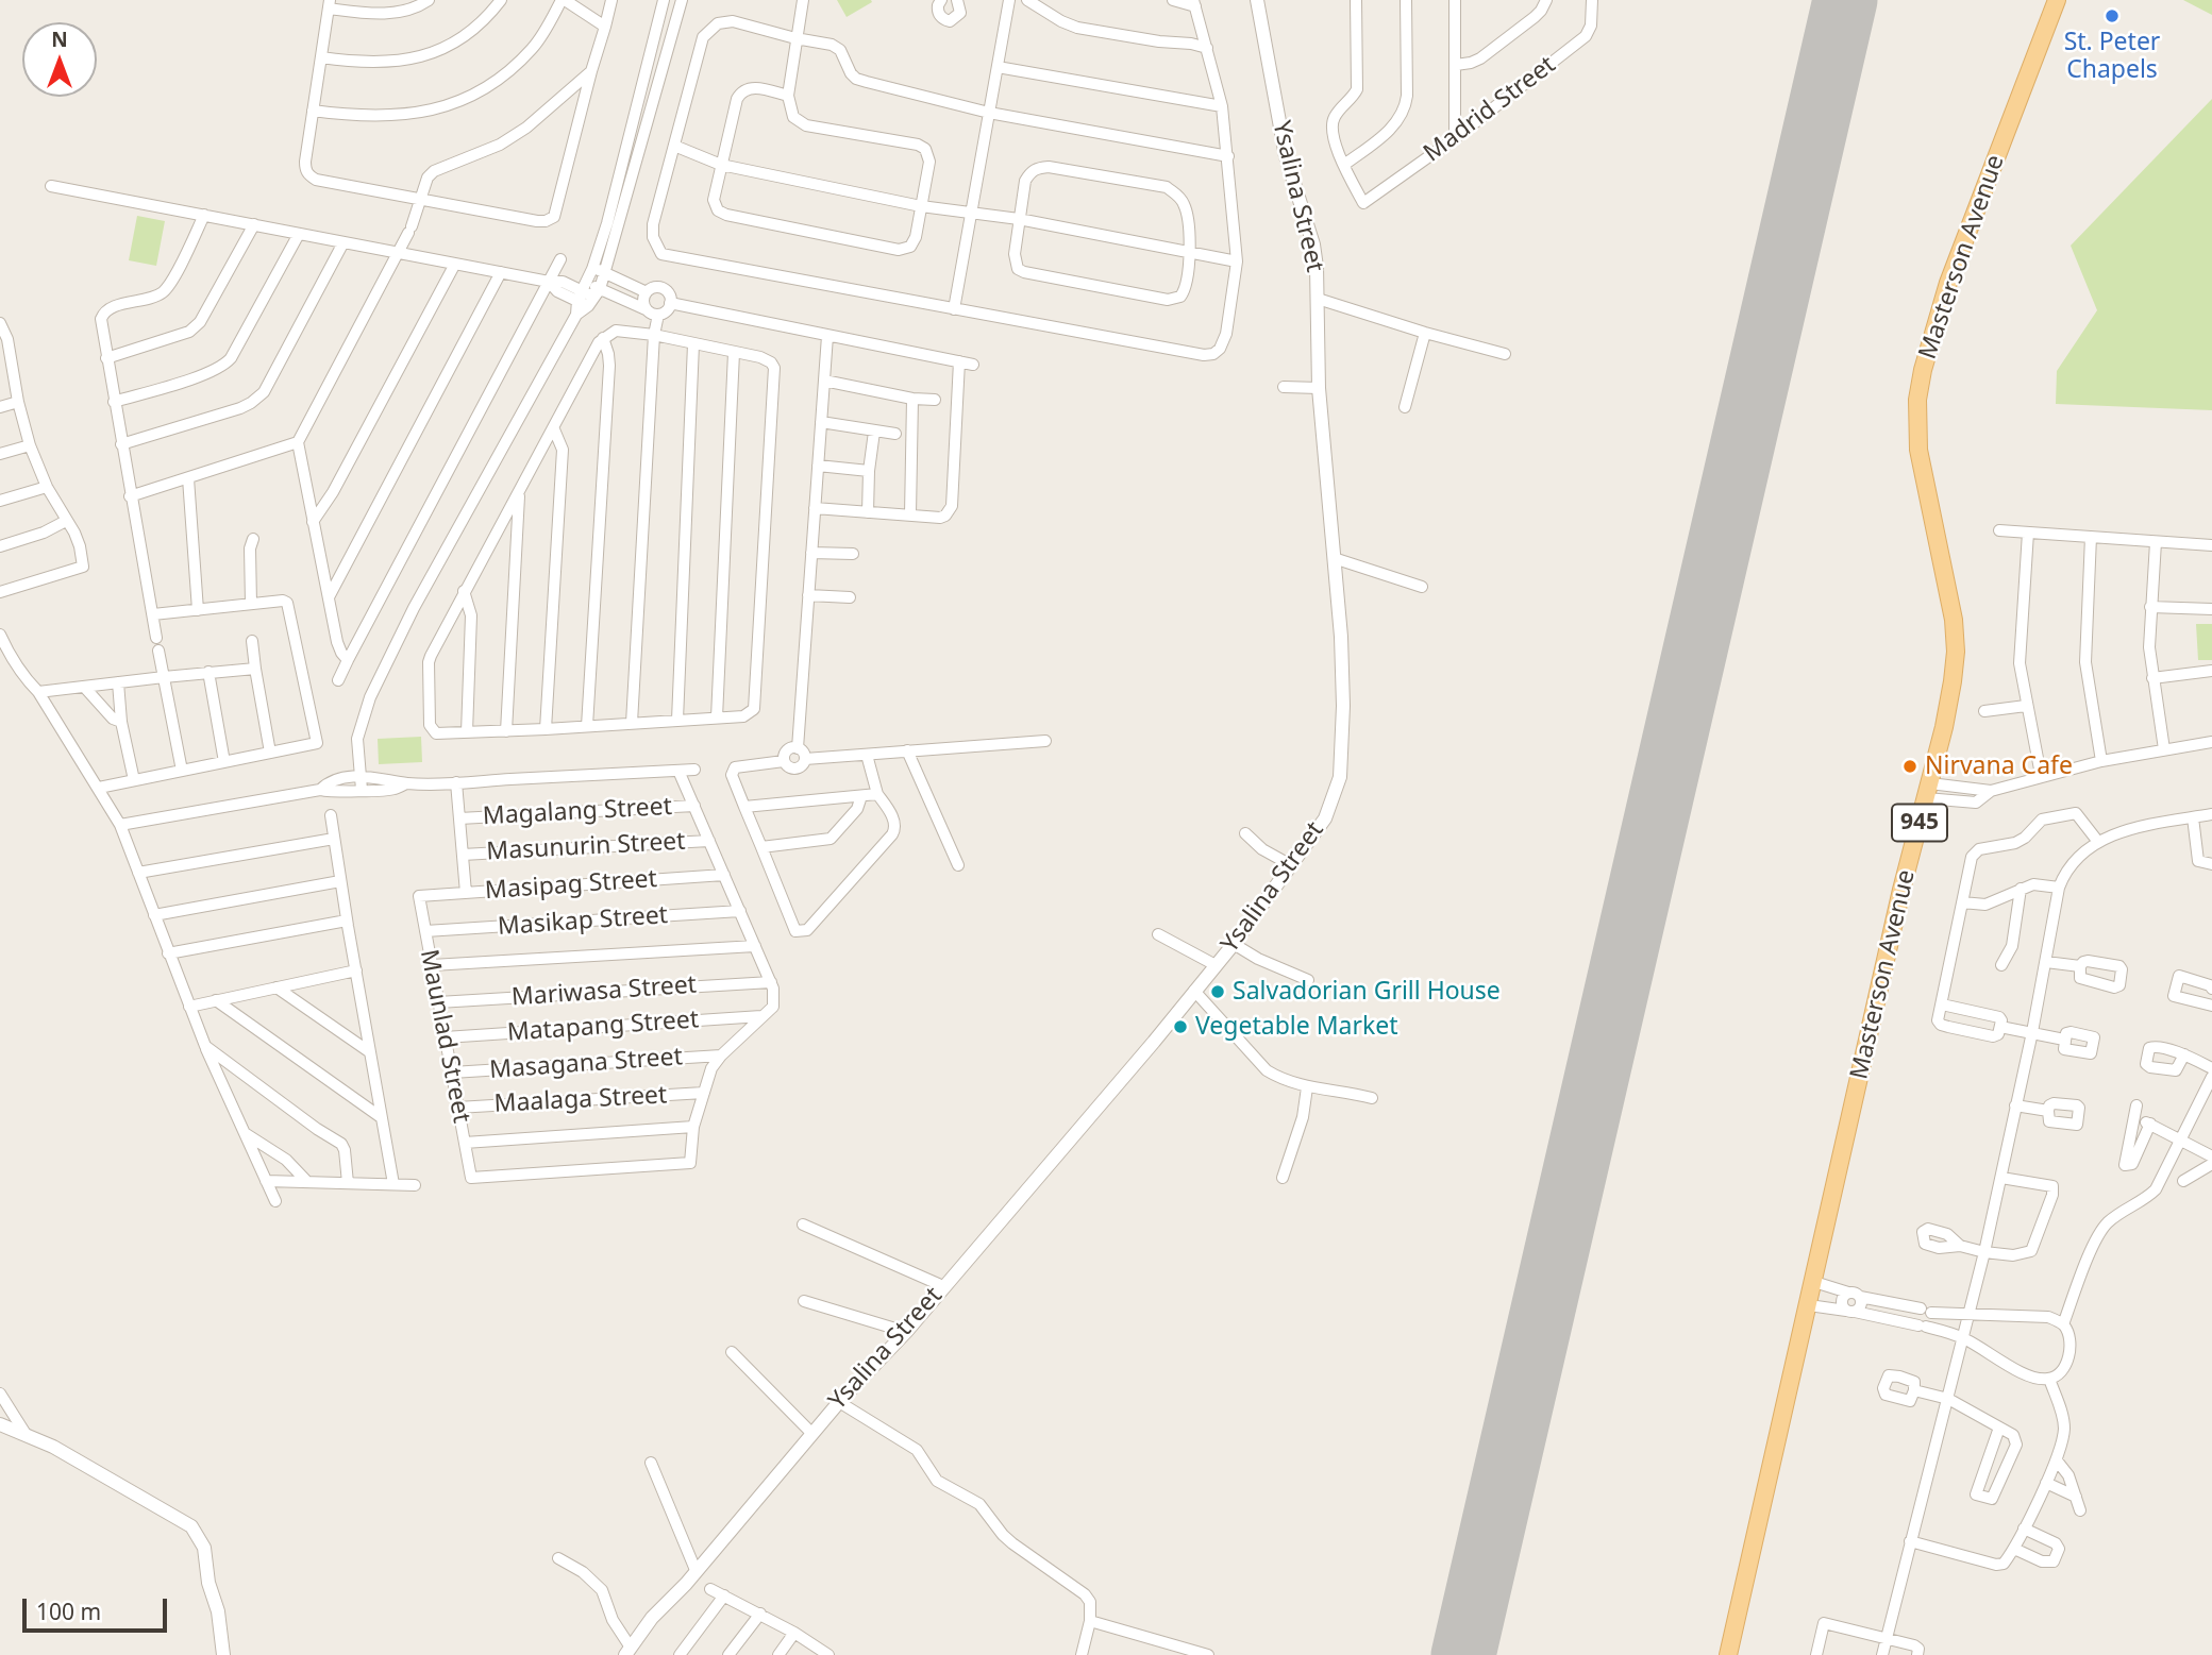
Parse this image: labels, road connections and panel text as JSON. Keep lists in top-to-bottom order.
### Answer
{
  "streets": {
    "main road": ["Masterson Avenue", "945"],
    "street": [
      "Madrid Street",
      "Ysalina Street",
      "Magalang Street",
      "Masunurin Street",
      "Masipag Street",
      "Masikap Street",
      "Mariwasa Street",
      "Matapang Street",
      "Maunlad Street",
      "Masagana Street",
      "Maalaga Street"
    ]
  },
  "crossings": [
    ["Masipag Street", "Maunlad Street"],
    ["Masikap Street", "Maunlad Street"],
    ["Mariwasa Street", "Maunlad Street"],
    ["Matapang Street", "Maunlad Street"],
    ["Maunlad Street", "Masagana Street"],
    ["Maunlad Street", "Maalaga Street"]
  ],
  "places": [
    "St. Peter Chapels",
    "Nirvana Cafe",
    "Salvadorian Grill House",
    "Vegetable Market"
  ],
  "scale_bar": "100 m",
  "north": "top"
}
